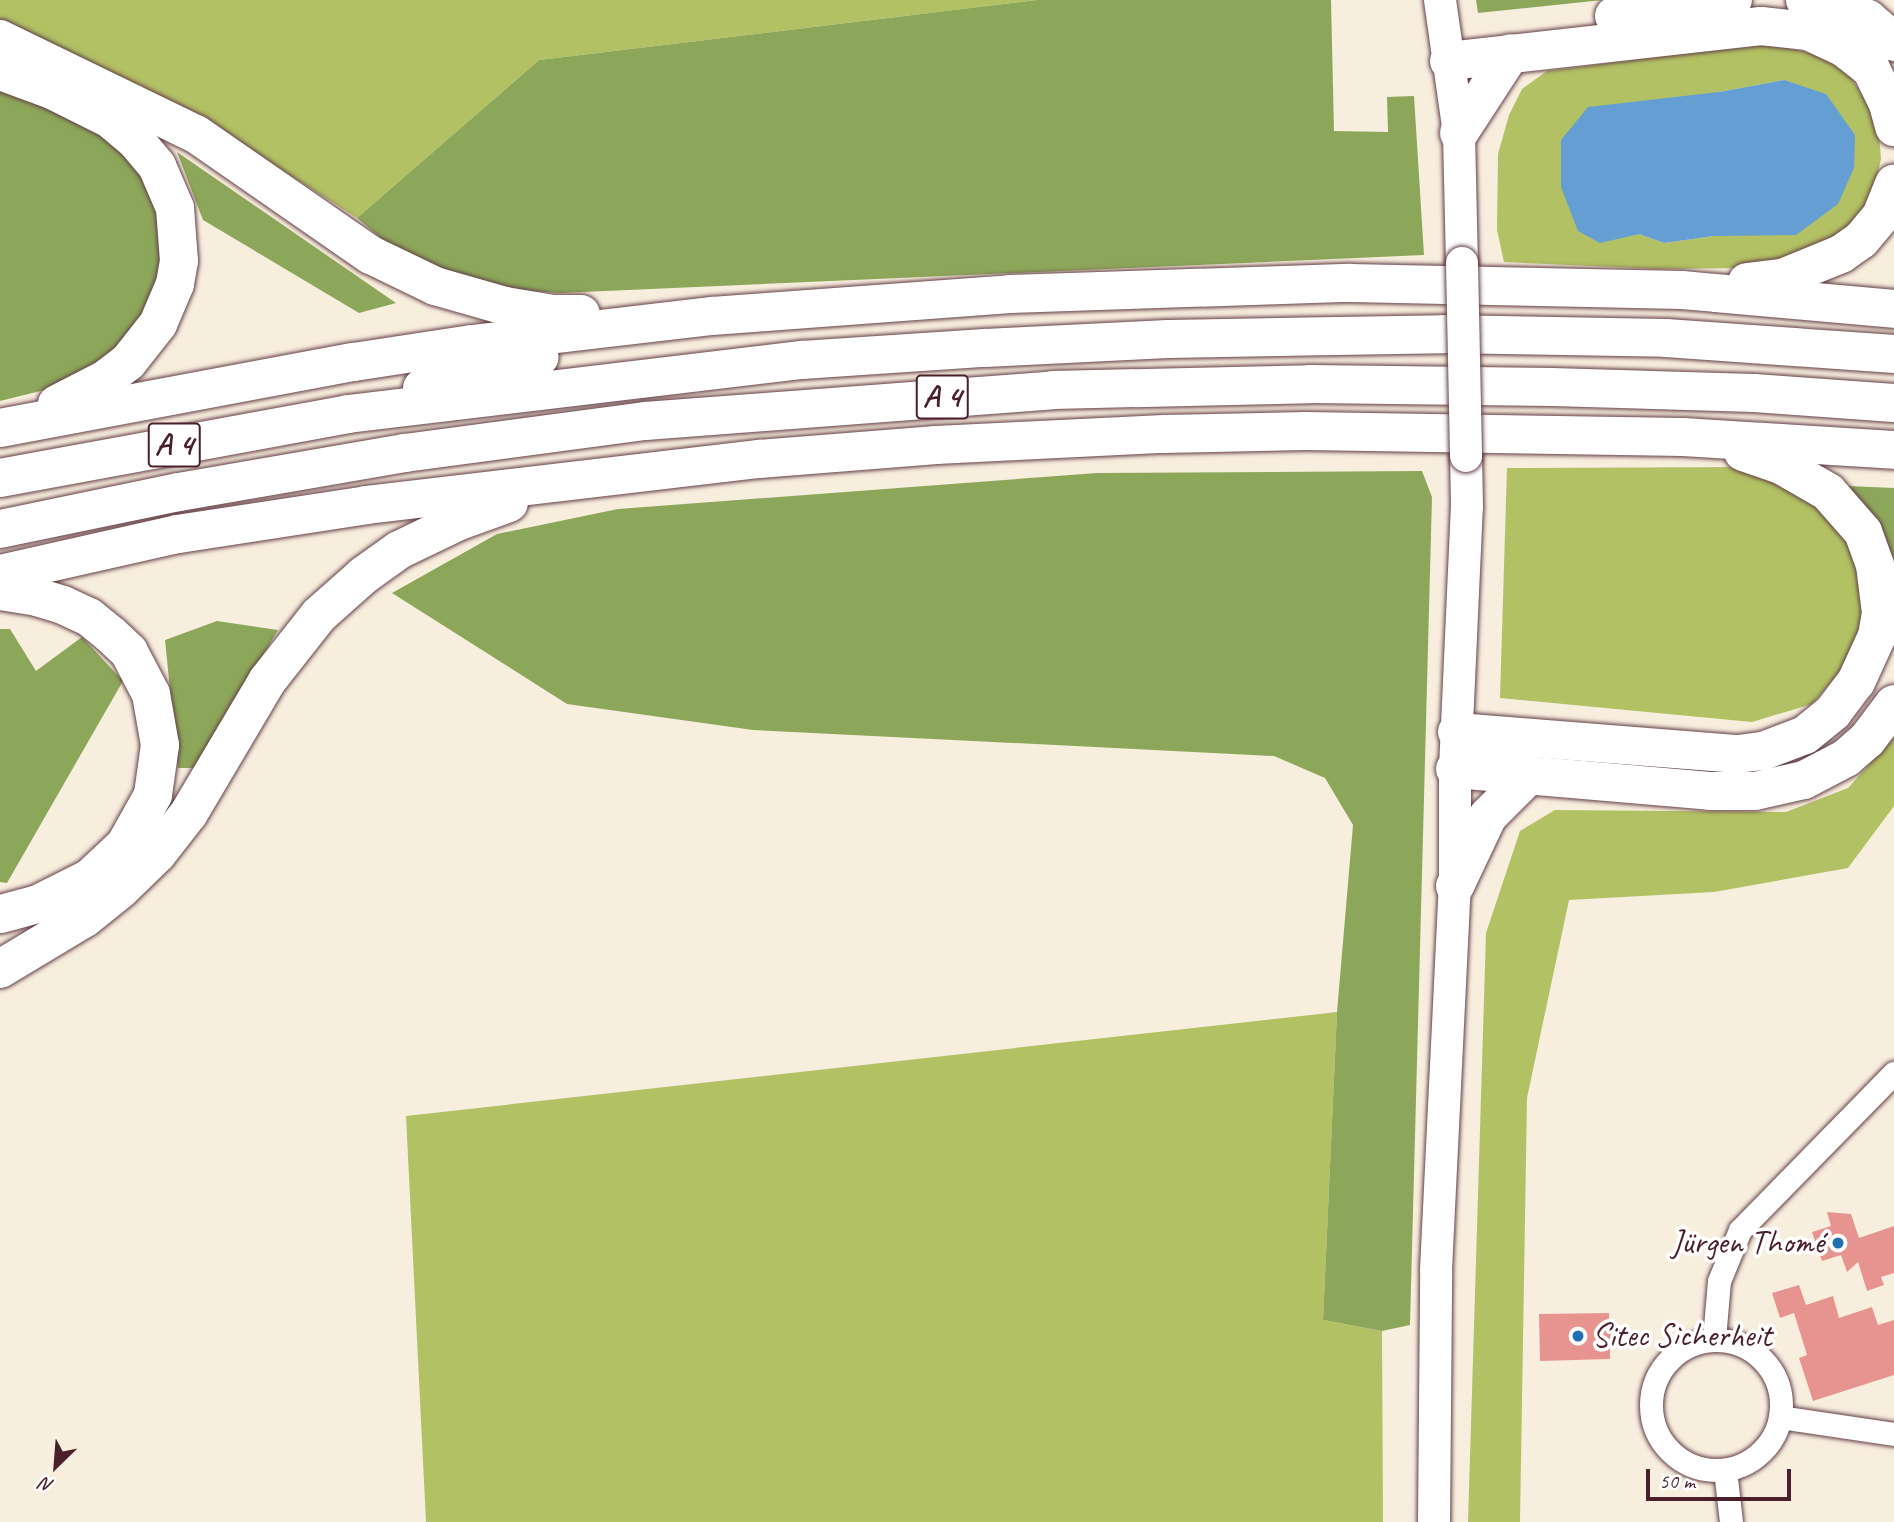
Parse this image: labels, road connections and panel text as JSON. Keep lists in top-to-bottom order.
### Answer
{
  "streets": {
    "highway": ["A 4"]
  },
  "places": ["Jürgen Thomé", "Sitec Sicherheit"],
  "scale_bar": "50 m",
  "north": "bottom left"
}
